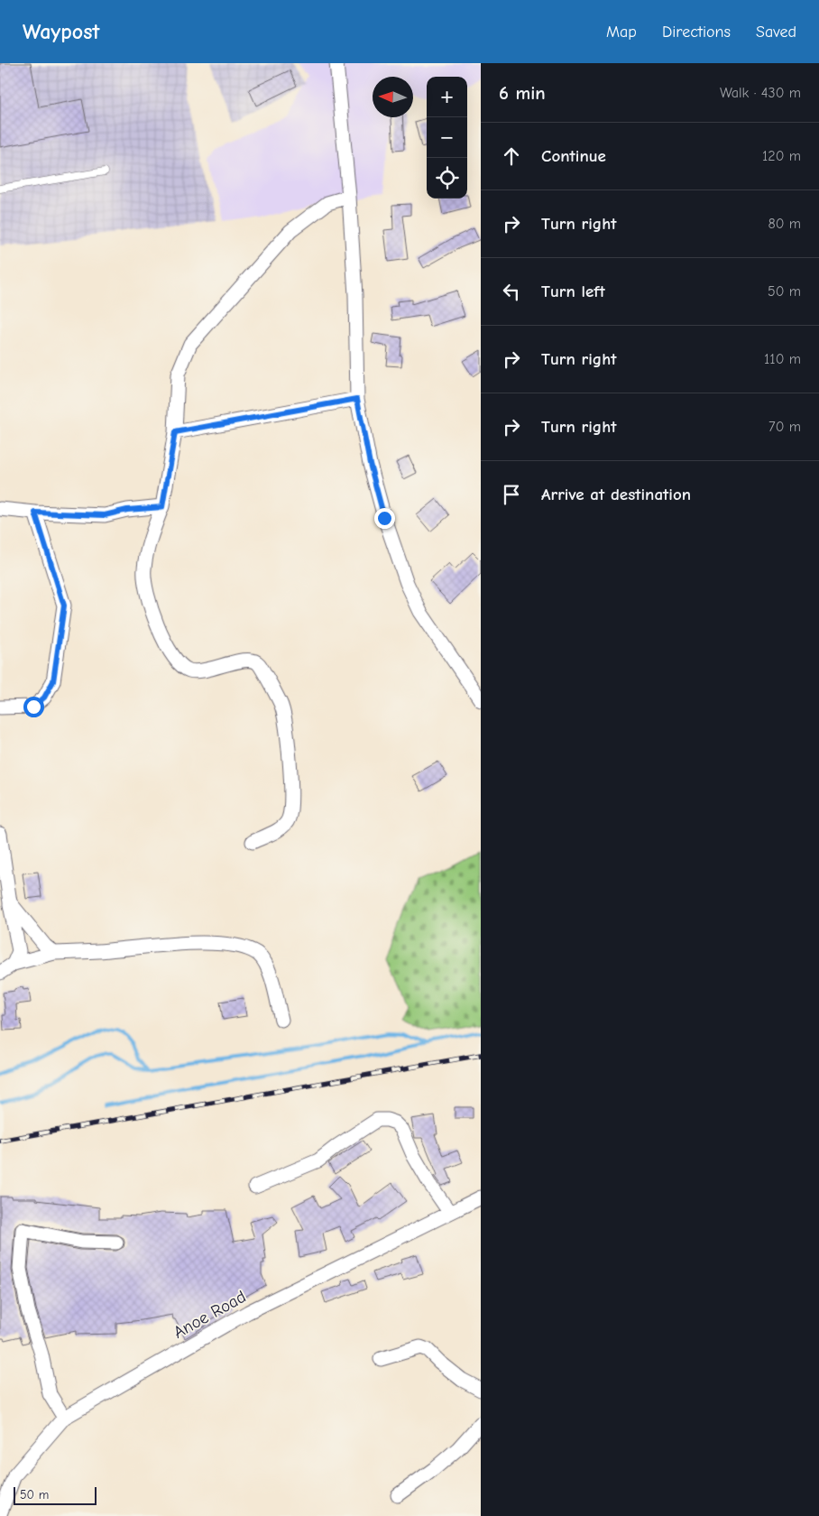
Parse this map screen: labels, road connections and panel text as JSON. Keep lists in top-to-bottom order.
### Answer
{
  "streets": {
    "street": ["Anoe Road"]
  },
  "scale_bar": "50 m",
  "north": "left",
  "page": {
    "header": "Waypost",
    "nav": ["Map", "Directions", "Saved"],
    "heading": ["6 min", "Walk · 430 m"],
    "map_buttons": ["+", "−"],
    "list": [
      ["Continue", "120 m"],
      ["Turn right", "80 m"],
      ["Turn left", "50 m"],
      ["Turn right", "110 m"],
      ["Turn right", "70 m"],
      "Arrive at destination"
    ],
    "scale": "50 m"
  }
}
